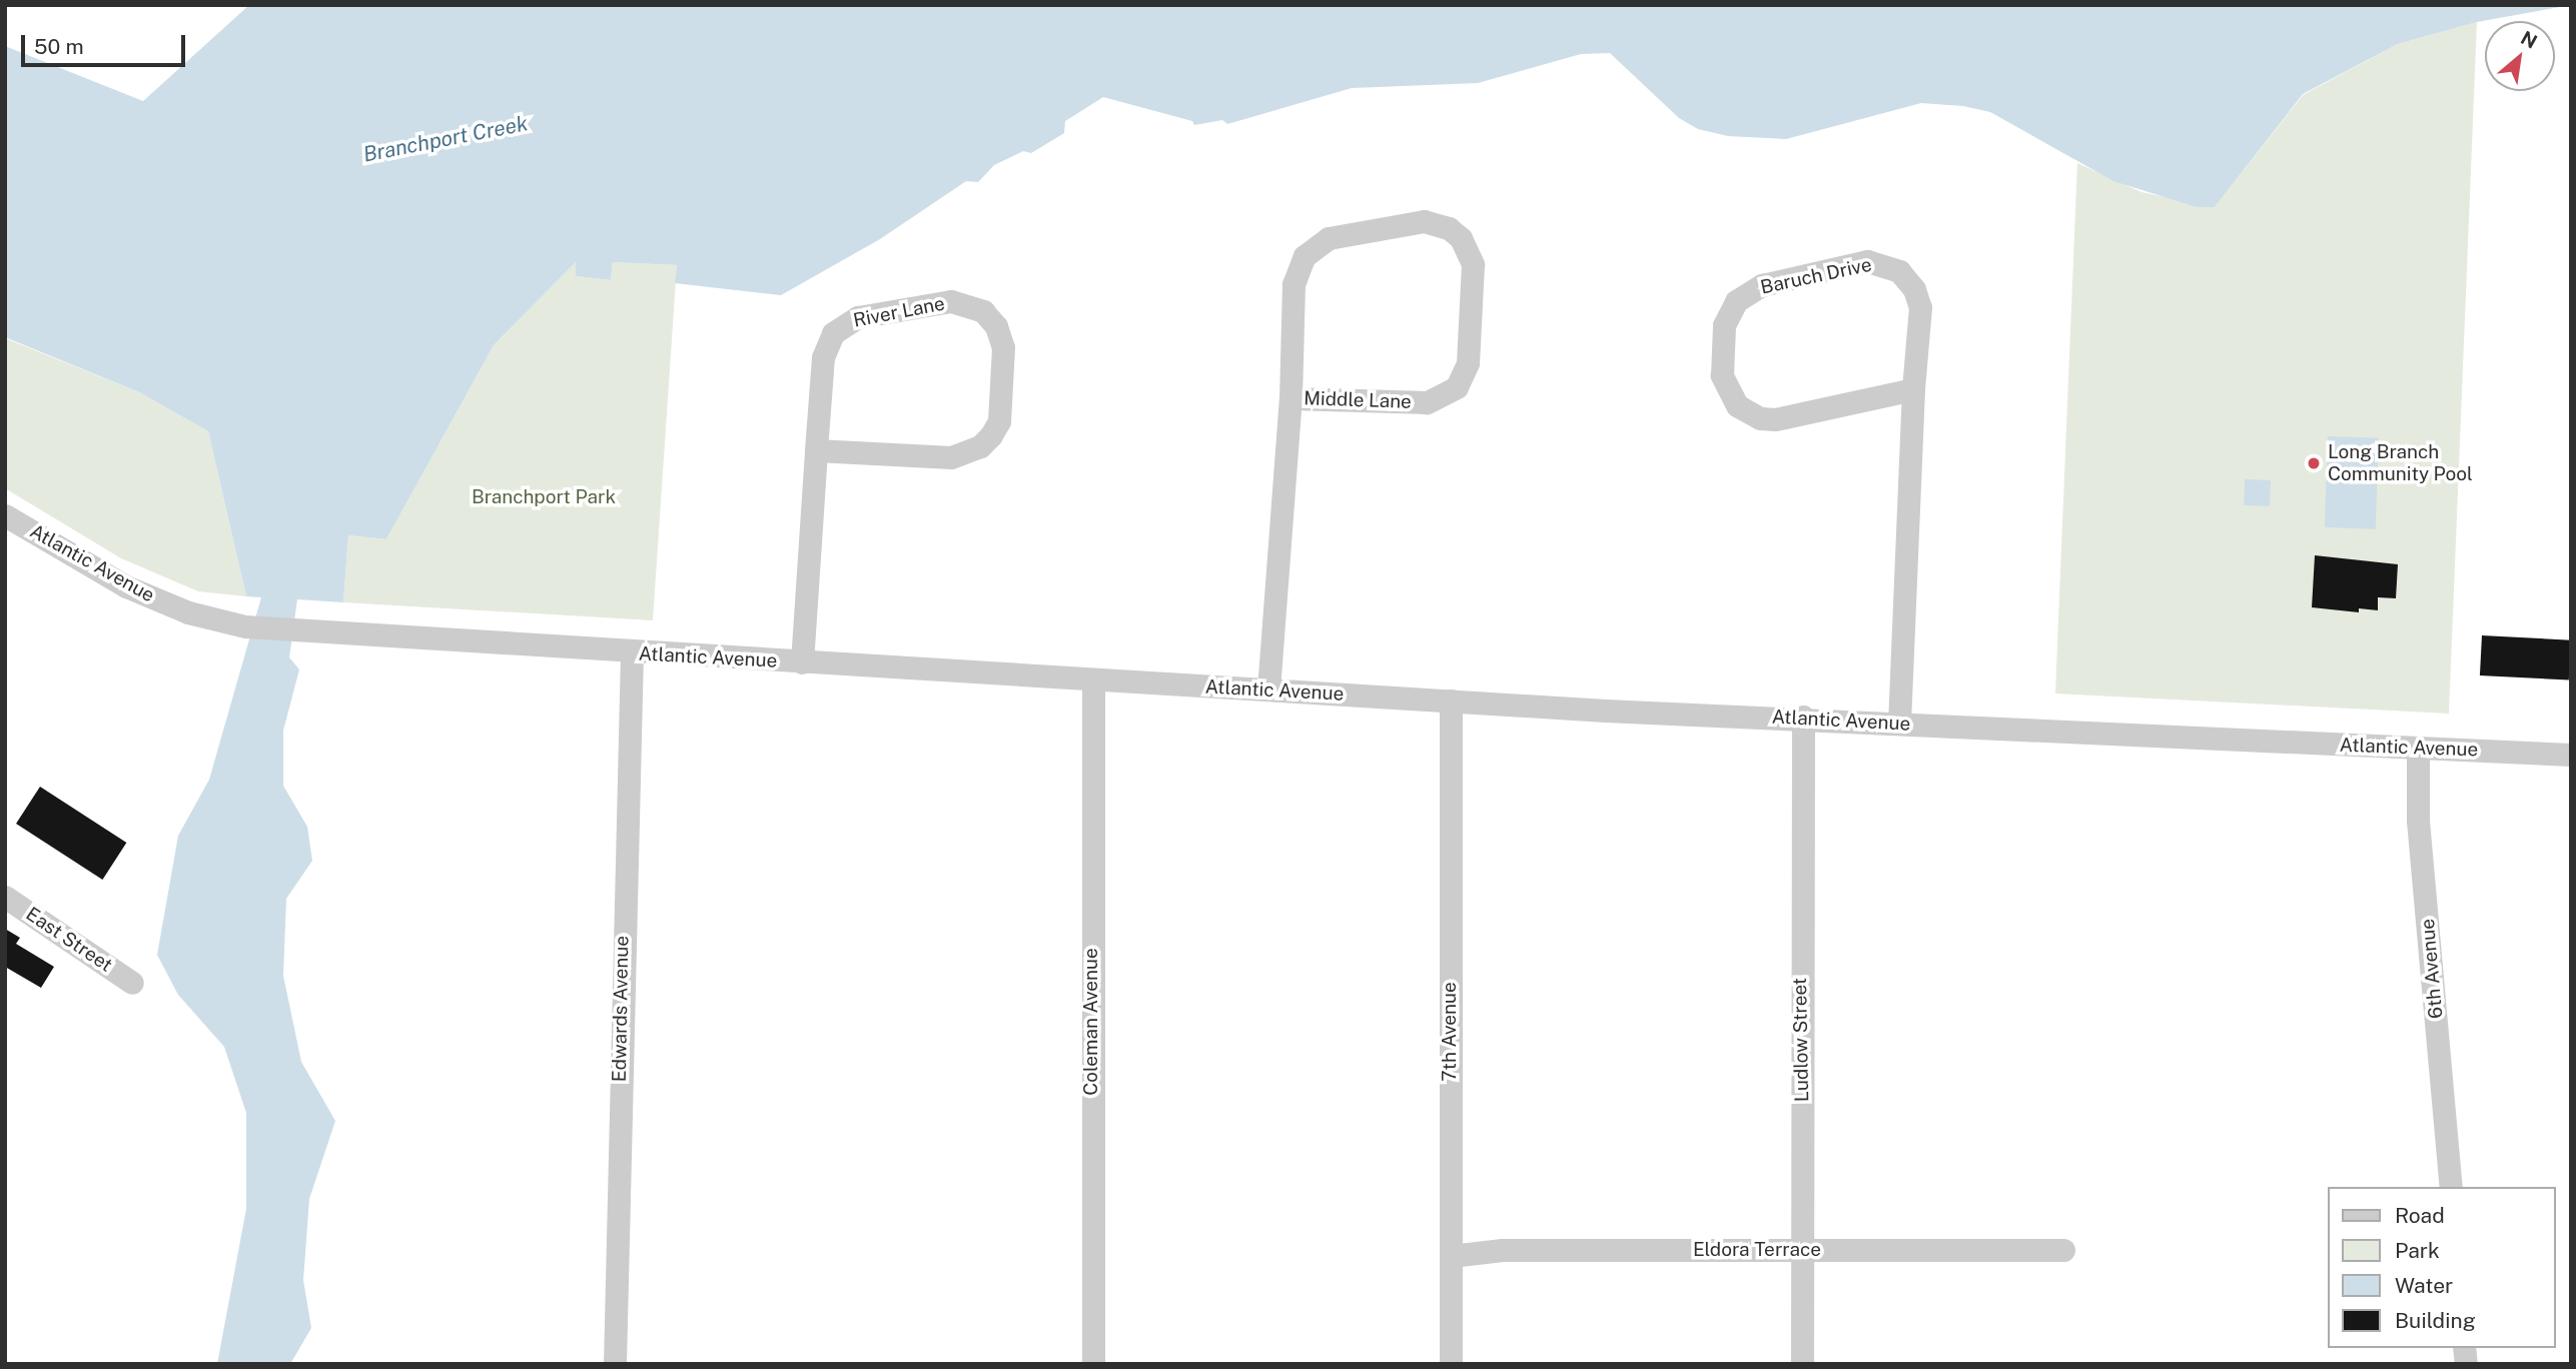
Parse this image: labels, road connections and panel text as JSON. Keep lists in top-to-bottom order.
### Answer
{
  "streets": {
    "street": [
      "Baruch Drive",
      "River Lane",
      "Middle Lane",
      "Atlantic Avenue",
      "East Street",
      "6th Avenue",
      "Edwards Avenue",
      "Coleman Avenue",
      "7th Avenue",
      "Ludlow Street",
      "Eldora Terrace"
    ]
  },
  "crossings": [
    ["Baruch Drive", "Atlantic Avenue"],
    ["River Lane", "Atlantic Avenue"],
    ["Middle Lane", "Atlantic Avenue"],
    ["Atlantic Avenue", "6th Avenue"],
    ["Atlantic Avenue", "Edwards Avenue"],
    ["Atlantic Avenue", "Coleman Avenue"],
    ["Atlantic Avenue", "7th Avenue"],
    ["Atlantic Avenue", "Ludlow Street"],
    ["7th Avenue", "Eldora Terrace"],
    ["Ludlow Street", "Eldora Terrace"]
  ],
  "water": ["Branchport Creek"],
  "parks": ["Branchport Park"],
  "places": ["Long Branch Community Pool"],
  "legend": [
    "Road",
    "Park",
    "Water",
    "Building"
  ],
  "scale_bar": "50 m",
  "north": "top right"
}
